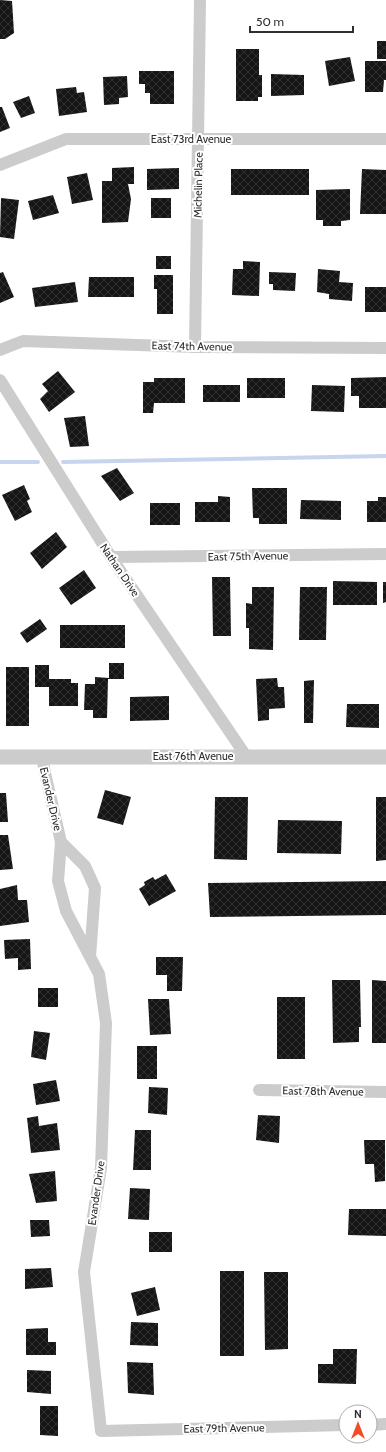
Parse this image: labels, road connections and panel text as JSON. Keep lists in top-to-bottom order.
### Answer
{
  "streets": {
    "street": [
      "East 73rd Avenue",
      "Michelin Place",
      "East 74th Avenue",
      "East 75th Avenue",
      "Nathan Drive",
      "East 76th Avenue",
      "Evander Drive",
      "East 78th Avenue",
      "East 79th Avenue"
    ]
  },
  "crossings": [
    ["East 73rd Avenue", "Michelin Place"],
    ["Michelin Place", "East 74th Avenue"],
    ["East 75th Avenue", "Nathan Drive"],
    ["Nathan Drive", "East 76th Avenue"],
    ["East 76th Avenue", "Evander Drive"],
    ["Evander Drive", "East 79th Avenue"]
  ],
  "scale_bar": "50 m",
  "north": "top"
}
